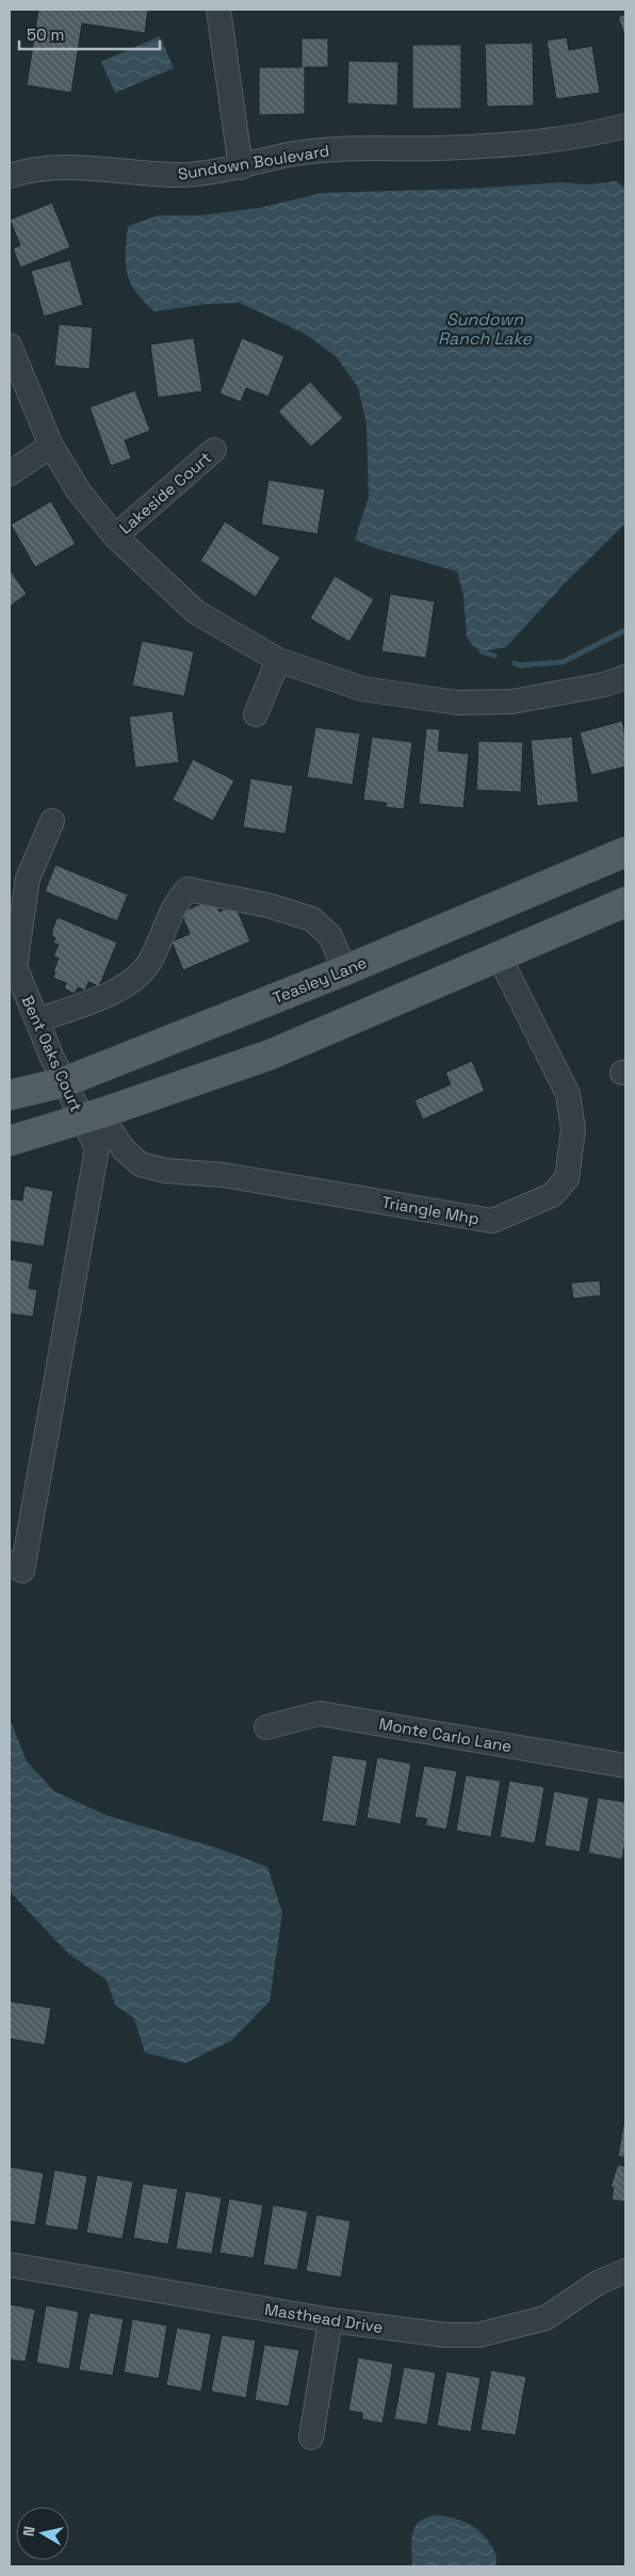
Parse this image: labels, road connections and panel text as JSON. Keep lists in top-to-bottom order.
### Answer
{
  "streets": {
    "main road": ["Teasley Lane"],
    "street": [
      "Sundown Boulevard",
      "Lakeside Court",
      "Bent Oaks Court",
      "Triangle Mhp",
      "Monte Carlo Lane",
      "Masthead Drive"
    ]
  },
  "crossings": [
    ["Teasley Lane", "Bent Oaks Court"],
    ["Bent Oaks Court", "Triangle Mhp"]
  ],
  "water": ["Sundown Ranch Lake"],
  "scale_bar": "50 m",
  "north": "left"
}
